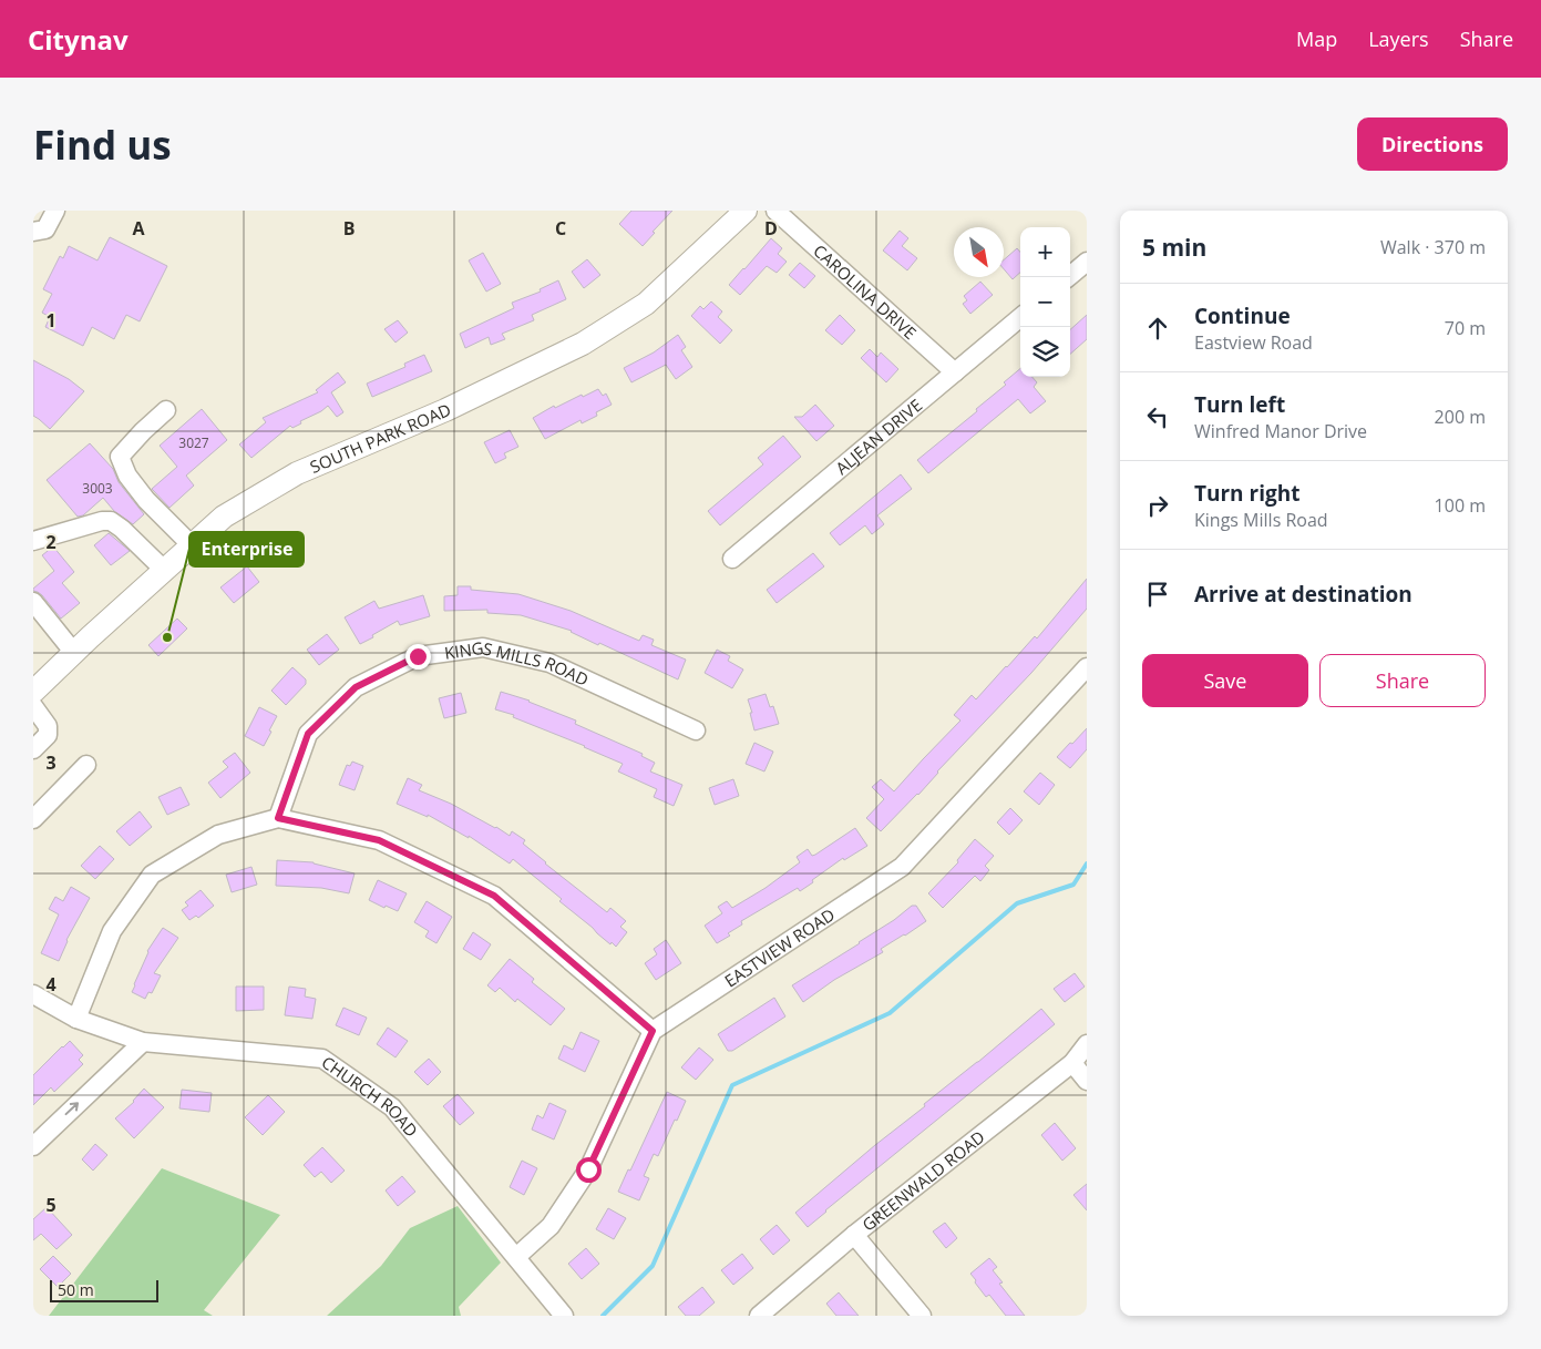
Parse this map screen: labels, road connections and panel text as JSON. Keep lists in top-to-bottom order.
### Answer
{
  "streets": {
    "main road": ["SOUTH PARK ROAD"],
    "street": [
      "CAROLINA DRIVE",
      "ALJEAN DRIVE",
      "KINGS MILLS ROAD",
      "EASTVIEW ROAD",
      "CHURCH ROAD",
      "GREENWALD ROAD"
    ]
  },
  "crossings": [
    ["CAROLINA DRIVE", "ALJEAN DRIVE"]
  ],
  "places": ["Enterprise"],
  "house_numbers": ["3027", "3003"],
  "scale_bar": "50 m",
  "north": "bottom right",
  "page": {
    "header": "Citynav",
    "nav": ["Map", "Layers", "Share"],
    "buttons": [
      "Directions",
      ["Save", "Share"]
    ],
    "title": "Find us",
    "heading": ["5 min", "Walk · 370 m"],
    "map_buttons": ["+", "−"],
    "list": [
      ["Continue", "Eastview Road", "70 m"],
      ["Turn left", "Winfred Manor Drive", "200 m"],
      ["Turn right", "Kings Mills Road", "100 m"],
      "Arrive at destination"
    ],
    "scale": "50 m"
  },
  "grid": {
    "columns": [
      "A",
      "B",
      "C",
      "D"
    ],
    "rows": [
      "1",
      "2",
      "3",
      "4",
      "5"
    ]
  }
}
